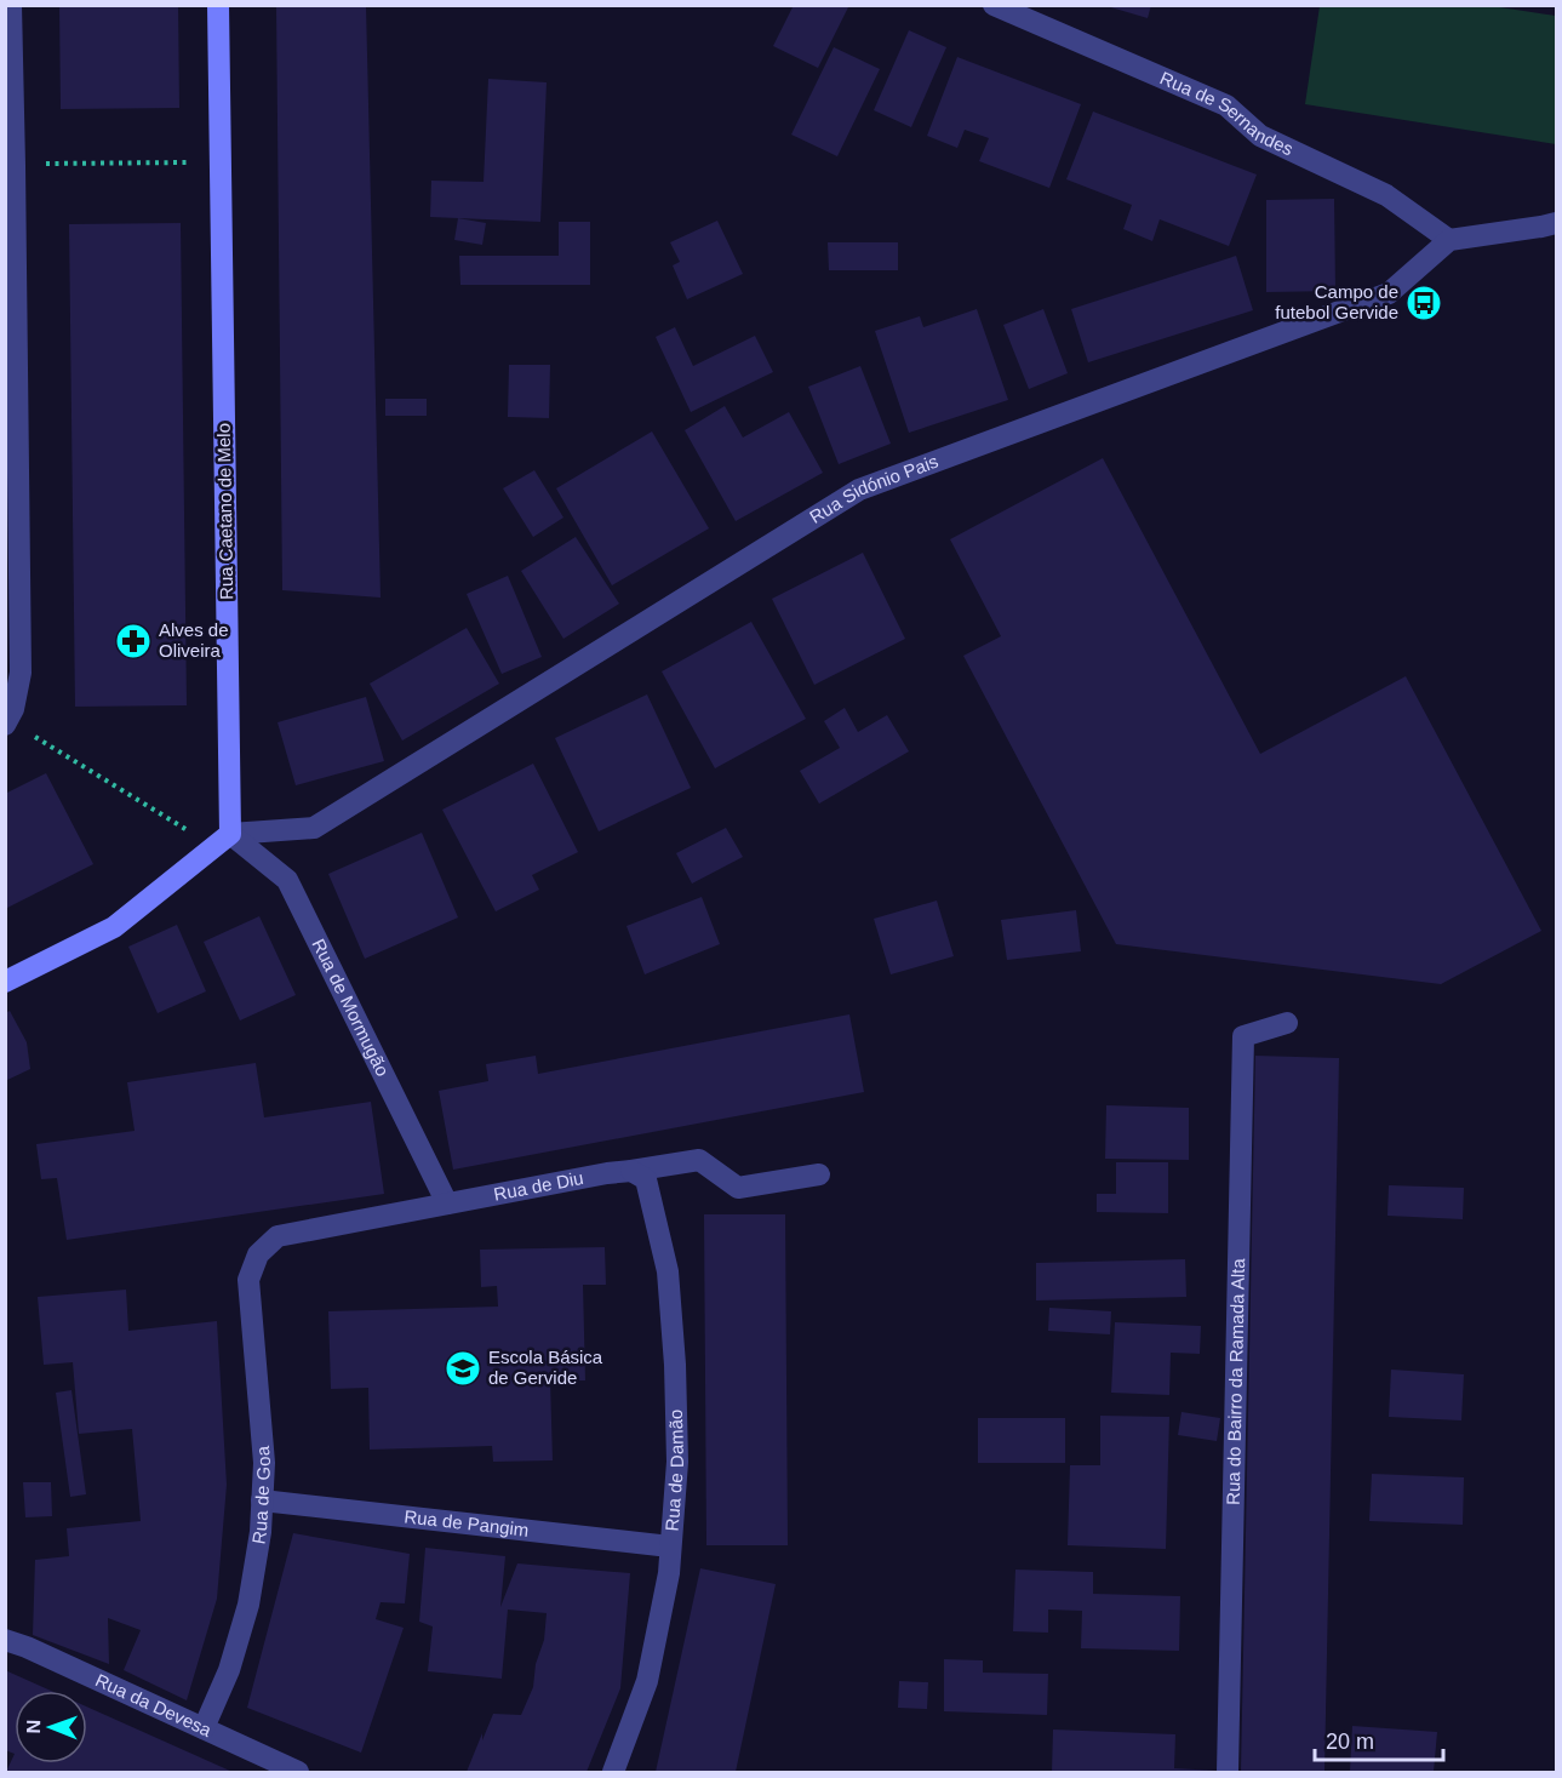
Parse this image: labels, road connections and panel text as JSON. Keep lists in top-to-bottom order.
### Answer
{
  "streets": {
    "street": [
      "Rua de Sernandes",
      "Rua Sidónio Pais",
      "Rua Caetano de Melo",
      "Rua de Mormugão",
      "Rua de Diu",
      "Rua do Bairro da Ramada Alta",
      "Rua de Damão",
      "Rua de Goa",
      "Rua de Pangim",
      "Rua da Devesa"
    ]
  },
  "crossings": [
    ["Rua de Sernandes", "Rua Sidónio Pais"],
    ["Rua Sidónio Pais", "Rua Caetano de Melo"],
    ["Rua Sidónio Pais", "Rua de Mormugão"],
    ["Rua Caetano de Melo", "Rua de Mormugão"],
    ["Rua de Mormugão", "Rua de Diu"],
    ["Rua de Diu", "Rua de Damão"],
    ["Rua de Diu", "Rua de Goa"],
    ["Rua de Damão", "Rua de Pangim"],
    ["Rua de Goa", "Rua de Pangim"],
    ["Rua de Goa", "Rua da Devesa"]
  ],
  "places": {
    "bus stop": ["Campo de futebol Gervide"],
    "pharmacy": ["Alves de Oliveira"],
    "school or university": ["Escola Básica de Gervide"]
  },
  "scale_bar": "20 m",
  "north": "left"
}
